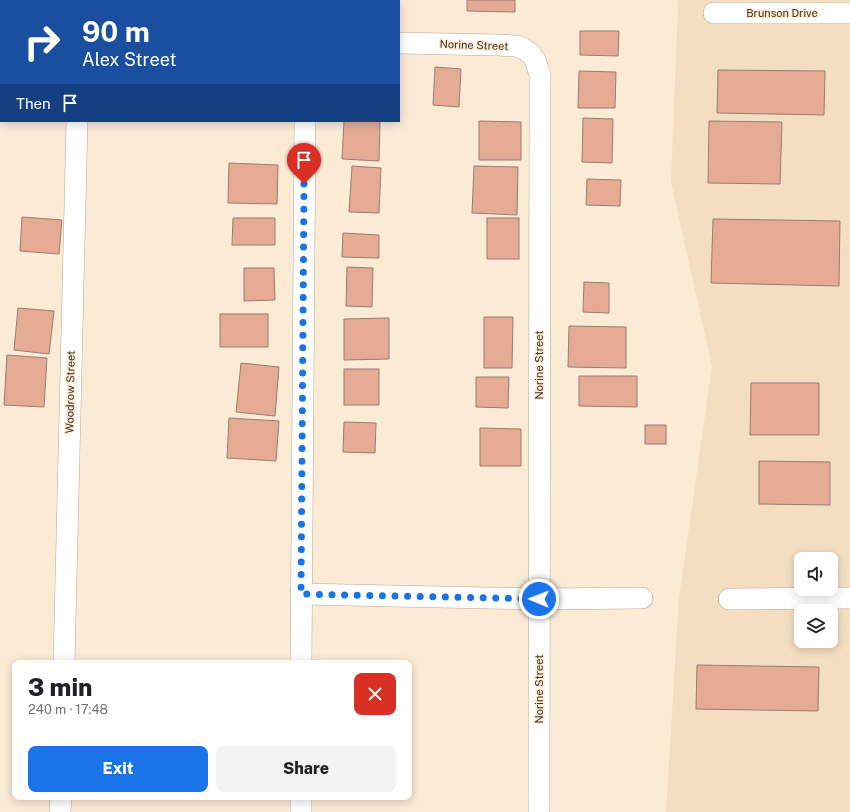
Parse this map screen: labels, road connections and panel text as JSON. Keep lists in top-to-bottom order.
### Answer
{
  "streets": {
    "street": ["Brunson Drive", "Norine Street", "Woodrow Street"]
  },
  "page": {
    "turn": ["90 m", "Alex Street"],
    "then": "Then",
    "heading": ["3 min", "240 m · 17:48"],
    "buttons": ["Exit", "Share"]
  }
}
